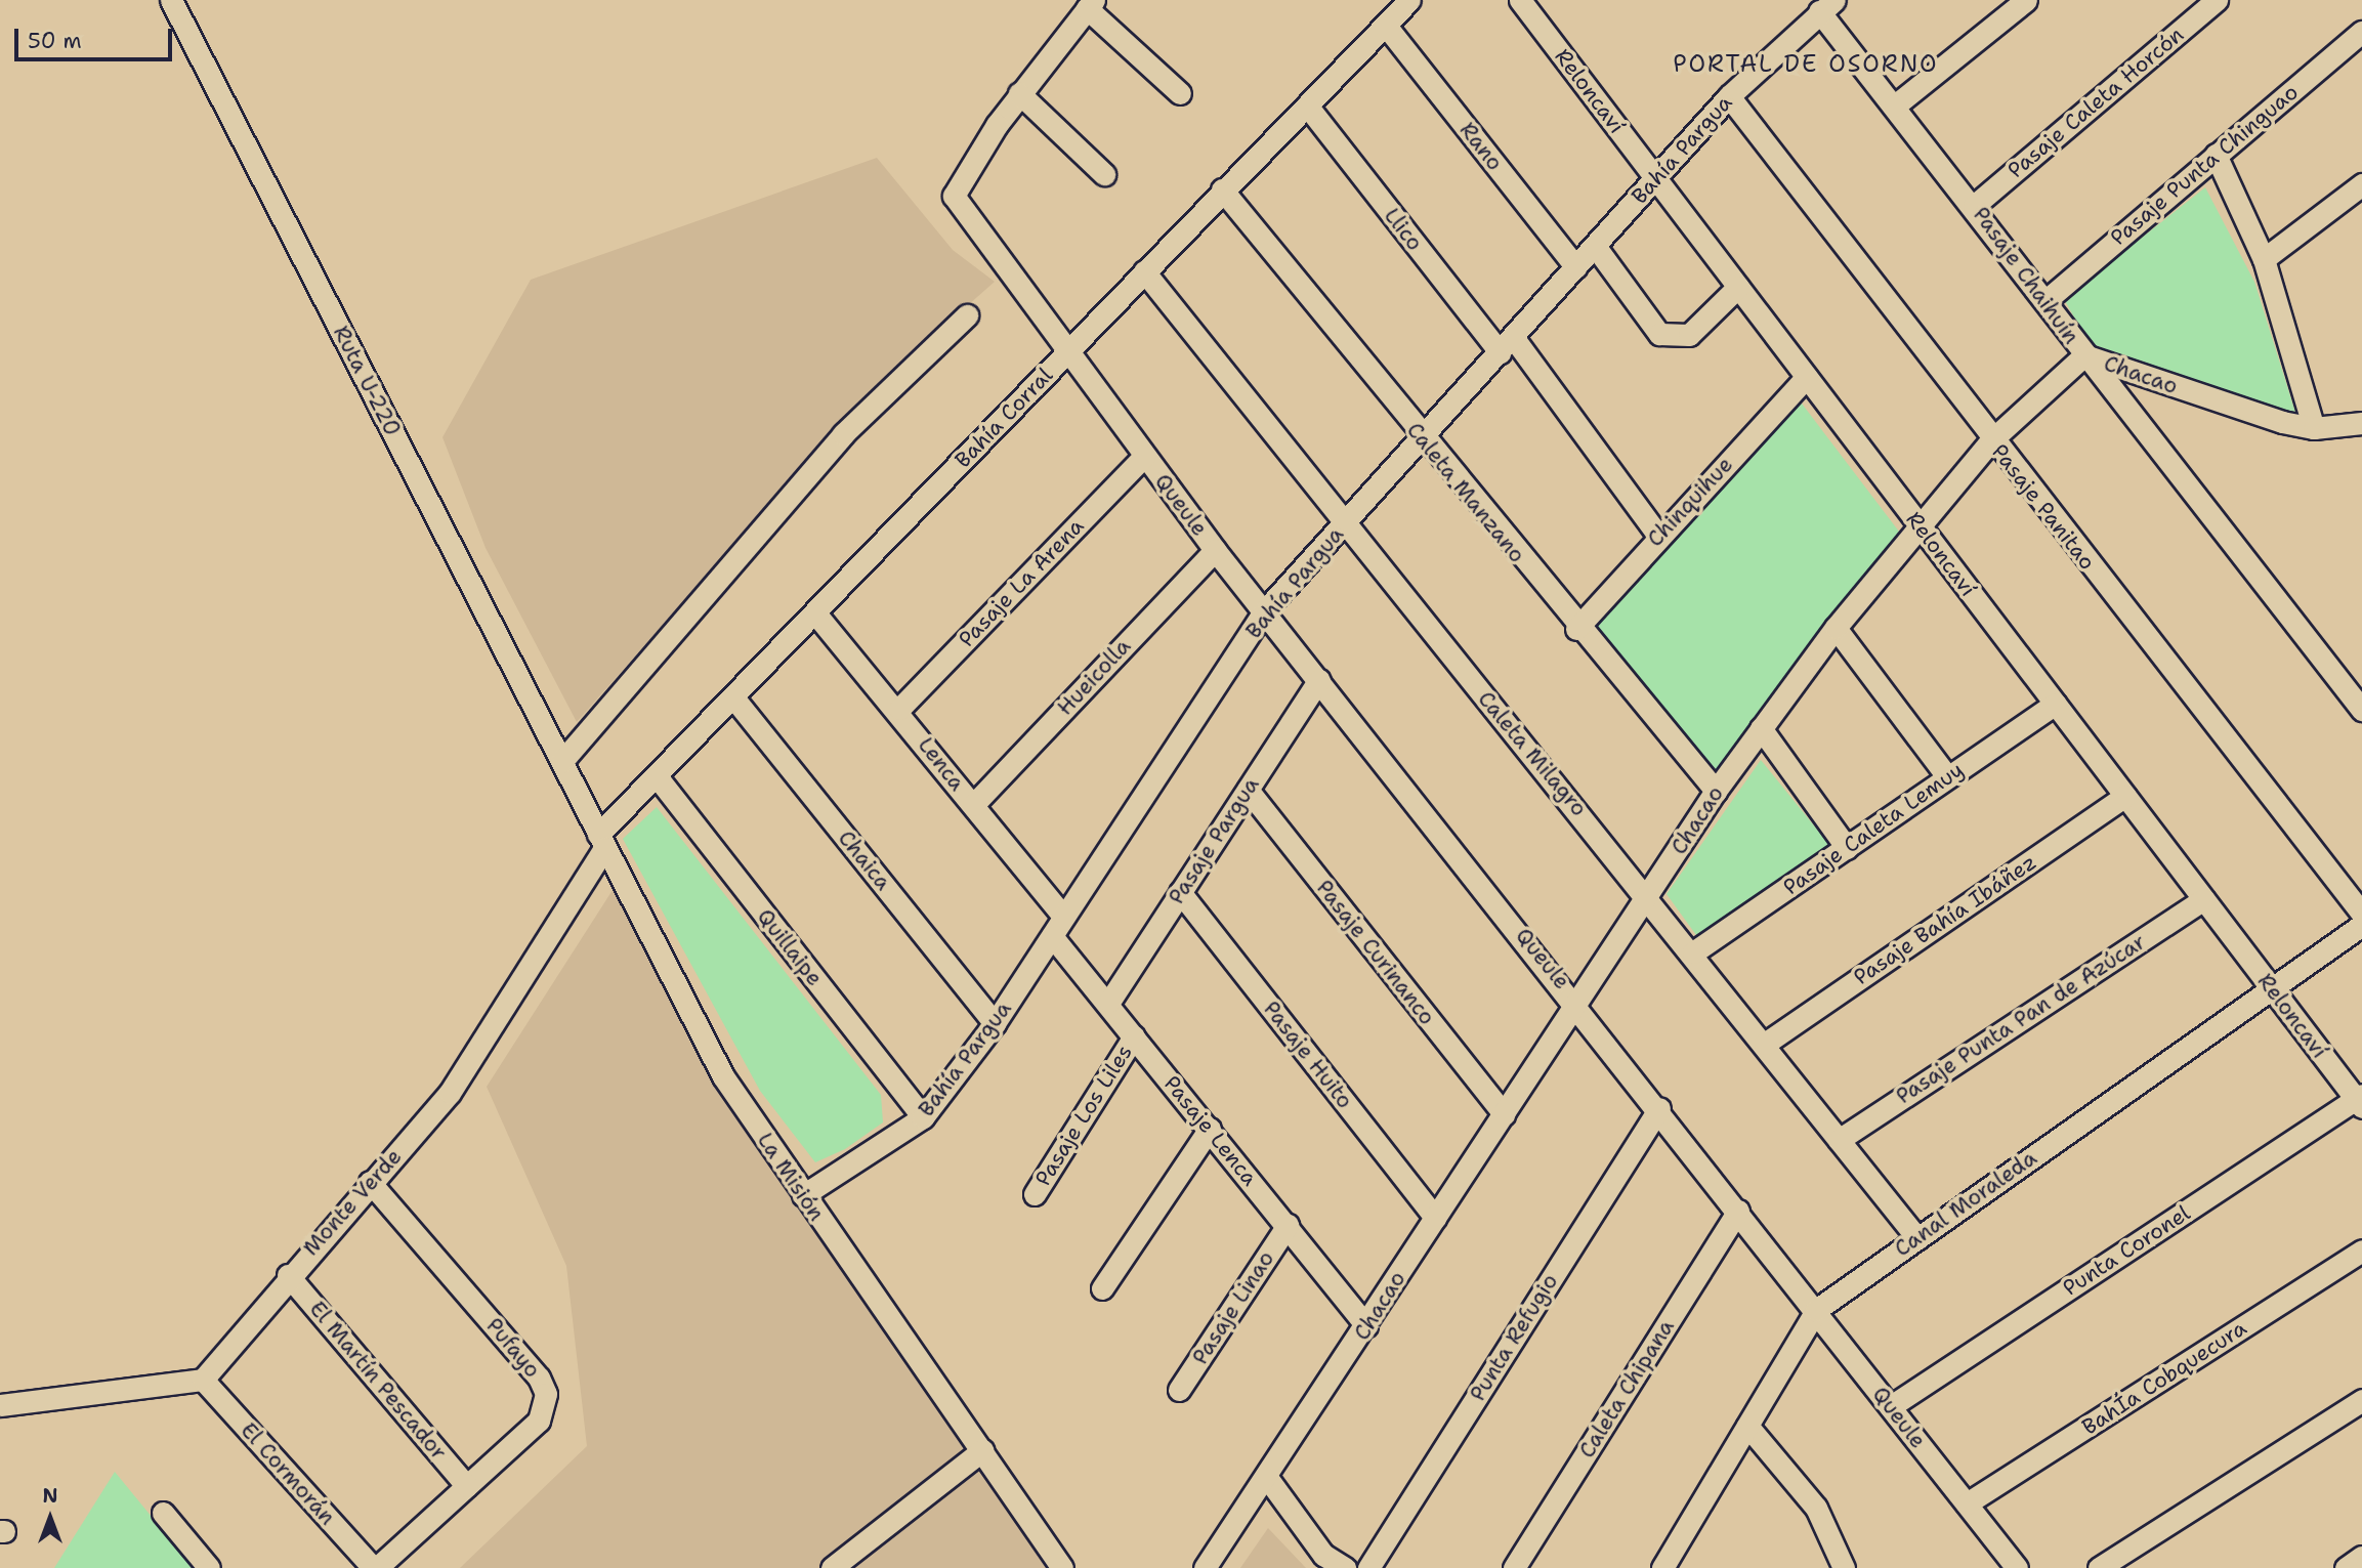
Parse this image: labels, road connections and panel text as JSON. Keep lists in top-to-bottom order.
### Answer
{
  "streets": {
    "street": [
      "Reloncaví",
      "Pasaje Caleta Horcón",
      "Rano",
      "Bahía Pargua",
      "Pasaje Punta Chinguao",
      "Llico",
      "Pasaje Chaihuín",
      "Chacao",
      "Ruta U-220",
      "Bahía Corral",
      "Caleta Manzano",
      "Chinquihue",
      "Queule",
      "Pasaje Panitao",
      "Pasaje La Arena",
      "Hueicolla",
      "Caleta Milagro",
      "Lenca",
      "Pasaje Caleta Lemuy",
      "Pasaje Pargua",
      "Chaica",
      "Pasaje Bahía Ibáñez",
      "Quillaipe",
      "Pasaje Curinanco",
      "Pasaje Punta Pan de Azúcar",
      "Pasaje Huito",
      "Pasaje Los Liles",
      "Pasaje Lenca",
      "La Misión",
      "Monte Verde",
      "Canal Moraleda",
      "Punta Coronel",
      "Pasaje Linao",
      "Punta Refugio",
      "Pufayo",
      "BahÍa Cobquecura",
      "El Martín Pescador",
      "Caleta Chipana",
      "El Cormorán"
    ]
  },
  "crossings": [
    ["Reloncaví", "Bahía Pargua"],
    ["Reloncaví", "Chacao"],
    ["Reloncaví", "Chinquihue"],
    ["Reloncaví", "Pasaje Caleta Lemuy"],
    ["Reloncaví", "Pasaje Bahía Ibáñez"],
    ["Reloncaví", "Pasaje Punta Pan de Azúcar"],
    ["Reloncaví", "Canal Moraleda"],
    ["Reloncaví", "Punta Coronel"],
    ["Pasaje Caleta Horcón", "Pasaje Chaihuín"],
    ["Rano", "Bahía Pargua"],
    ["Rano", "Bahía Corral"],
    ["Bahía Pargua", "Llico"],
    ["Bahía Pargua", "Pasaje Chaihuín"],
    ["Bahía Pargua", "Caleta Manzano"],
    ["Bahía Pargua", "Queule"],
    ["Bahía Pargua", "Pasaje Panitao"],
    ["Bahía Pargua", "Caleta Milagro"],
    ["Bahía Pargua", "Lenca"],
    ["Bahía Pargua", "Chaica"],
    ["Bahía Pargua", "Quillaipe"],
    ["Bahía Pargua", "Pasaje Lenca"],
    ["Bahía Pargua", "La Misión"],
    ["Pasaje Punta Chinguao", "Pasaje Chaihuín"],
    ["Llico", "Bahía Corral"],
    ["Llico", "Chinquihue"],
    ["Pasaje Chaihuín", "Chacao"],
    ["Chacao", "Caleta Manzano"],
    ["Chacao", "Queule"],
    ["Chacao", "Pasaje Panitao"],
    ["Chacao", "Caleta Milagro"],
    ["Chacao", "Pasaje Curinanco"],
    ["Chacao", "Pasaje Huito"],
    ["Chacao", "Pasaje Lenca"],
    ["Ruta U-220", "La Misión"],
    ["Bahía Corral", "Caleta Manzano"],
    ["Bahía Corral", "Queule"],
    ["Bahía Corral", "Caleta Milagro"],
    ["Bahía Corral", "Lenca"],
    ["Bahía Corral", "Chaica"],
    ["Bahía Corral", "Quillaipe"],
    ["Bahía Corral", "La Misión"],
    ["Bahía Corral", "Monte Verde"],
    ["Caleta Manzano", "Chinquihue"],
    ["Queule", "Pasaje La Arena"],
    ["Queule", "Hueicolla"],
    ["Queule", "Pasaje Pargua"],
    ["Queule", "Canal Moraleda"],
    ["Queule", "Punta Coronel"],
    ["Queule", "Punta Refugio"],
    ["Queule", "BahÍa Cobquecura"],
    ["Queule", "Caleta Chipana"],
    ["Pasaje La Arena", "Lenca"],
    ["Hueicolla", "Lenca"],
    ["Caleta Milagro", "Pasaje Caleta Lemuy"],
    ["Caleta Milagro", "Pasaje Bahía Ibáñez"],
    ["Caleta Milagro", "Pasaje Punta Pan de Azúcar"],
    ["Caleta Milagro", "Canal Moraleda"],
    ["Pasaje Pargua", "Pasaje Curinanco"],
    ["Pasaje Pargua", "Pasaje Huito"],
    ["Pasaje Pargua", "Pasaje Lenca"],
    ["Pasaje Los Liles", "Pasaje Lenca"],
    ["Pasaje Lenca", "Pasaje Linao"],
    ["La Misión", "Monte Verde"],
    ["Monte Verde", "Pufayo"],
    ["Monte Verde", "El Martín Pescador"],
    ["Monte Verde", "El Cormorán"],
    ["Pufayo", "El Martín Pescador"],
    ["Pufayo", "El Cormorán"]
  ],
  "districts": ["PORTAL DE OSORNO"],
  "scale_bar": "50 m",
  "north": "top"
}
